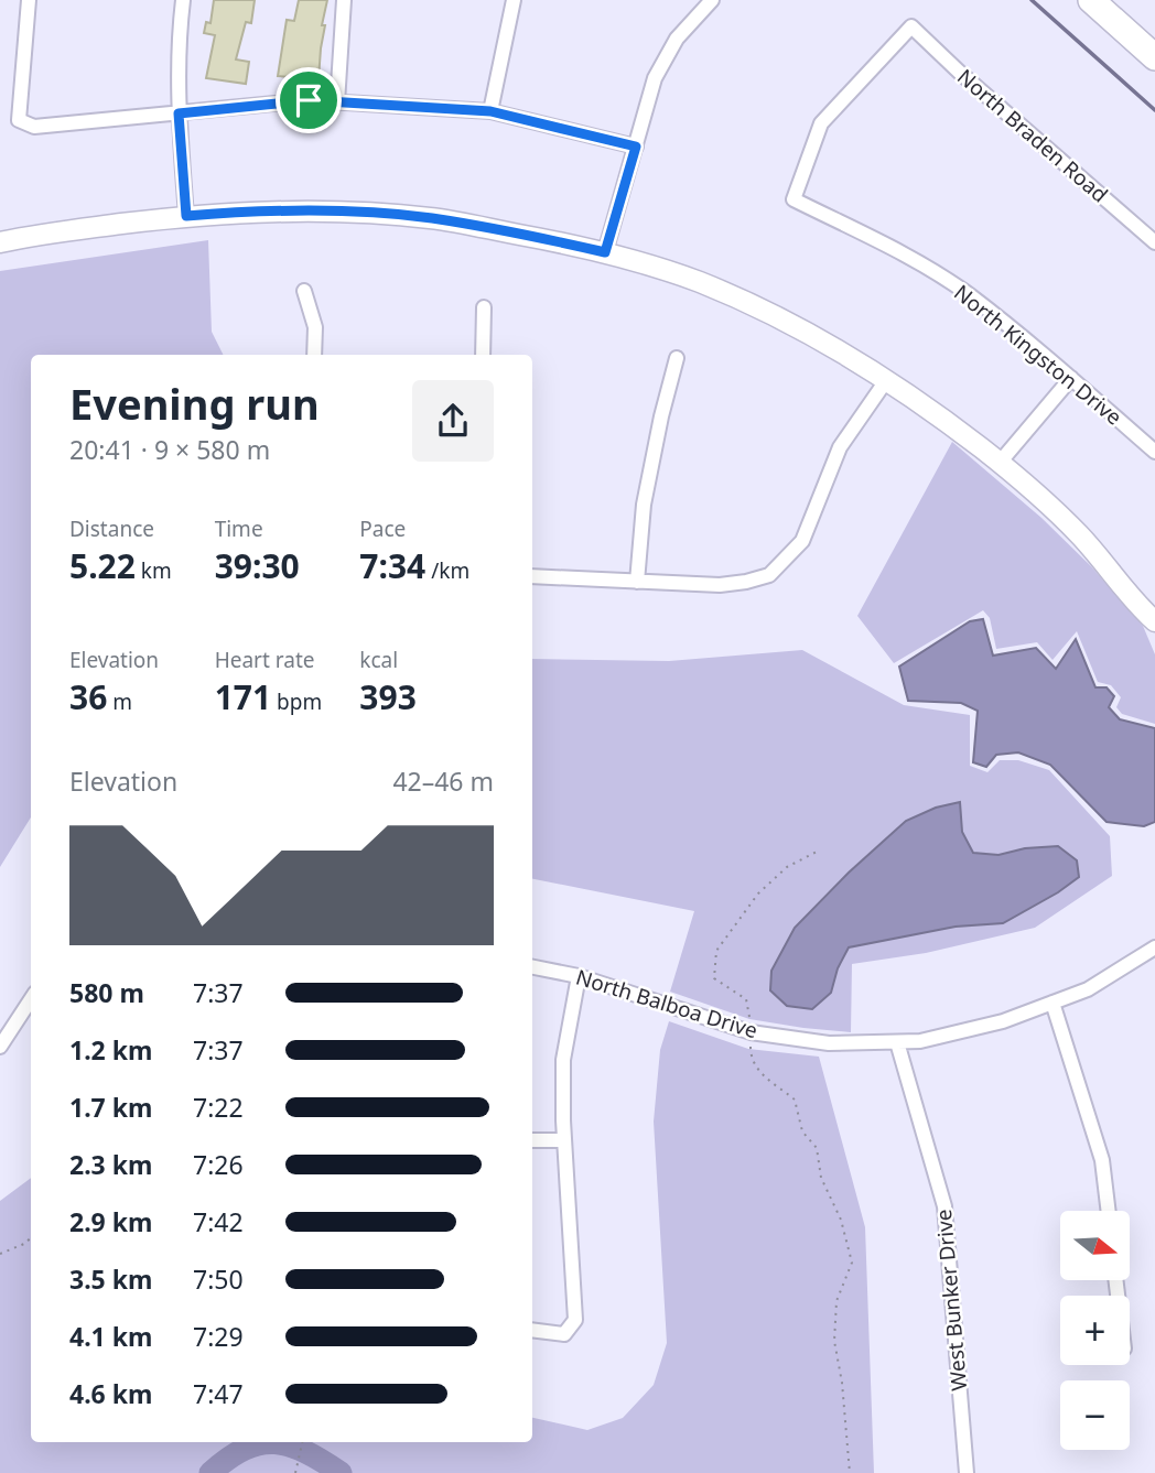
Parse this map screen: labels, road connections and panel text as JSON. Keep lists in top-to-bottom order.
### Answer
{
  "streets": {
    "street": [
      "North Braden Road",
      "North Kingston Drive",
      "North Balboa Drive",
      "West Bunker Drive"
    ]
  },
  "crossings": [
    ["North Braden Road", "North Kingston Drive"],
    ["North Balboa Drive", "West Bunker Drive"]
  ],
  "north": "right",
  "page": {
    "heading": ["Evening run", "20:41 · 9 × 580 m"],
    "stats": [
      ["Distance", "5.22 km"],
      ["Time", "39:30"],
      ["Pace", "7:34 /km"],
      ["Elevation", "36 m"],
      ["Heart rate", "171 bpm"],
      ["kcal", "393"]
    ],
    "chart": ["Elevation", "42–46 m"],
    "list": [
      {
        "name": "580 m",
        "note": "7:37"
      },
      {
        "name": "1.2 km",
        "note": "7:37"
      },
      {
        "name": "1.7 km",
        "note": "7:22"
      },
      {
        "name": "2.3 km",
        "note": "7:26"
      },
      {
        "name": "2.9 km",
        "note": "7:42"
      },
      {
        "name": "3.5 km",
        "note": "7:50"
      },
      {
        "name": "4.1 km",
        "note": "7:29"
      },
      {
        "name": "4.6 km",
        "note": "7:47"
      }
    ],
    "map_buttons": ["+", "−"]
  }
}
